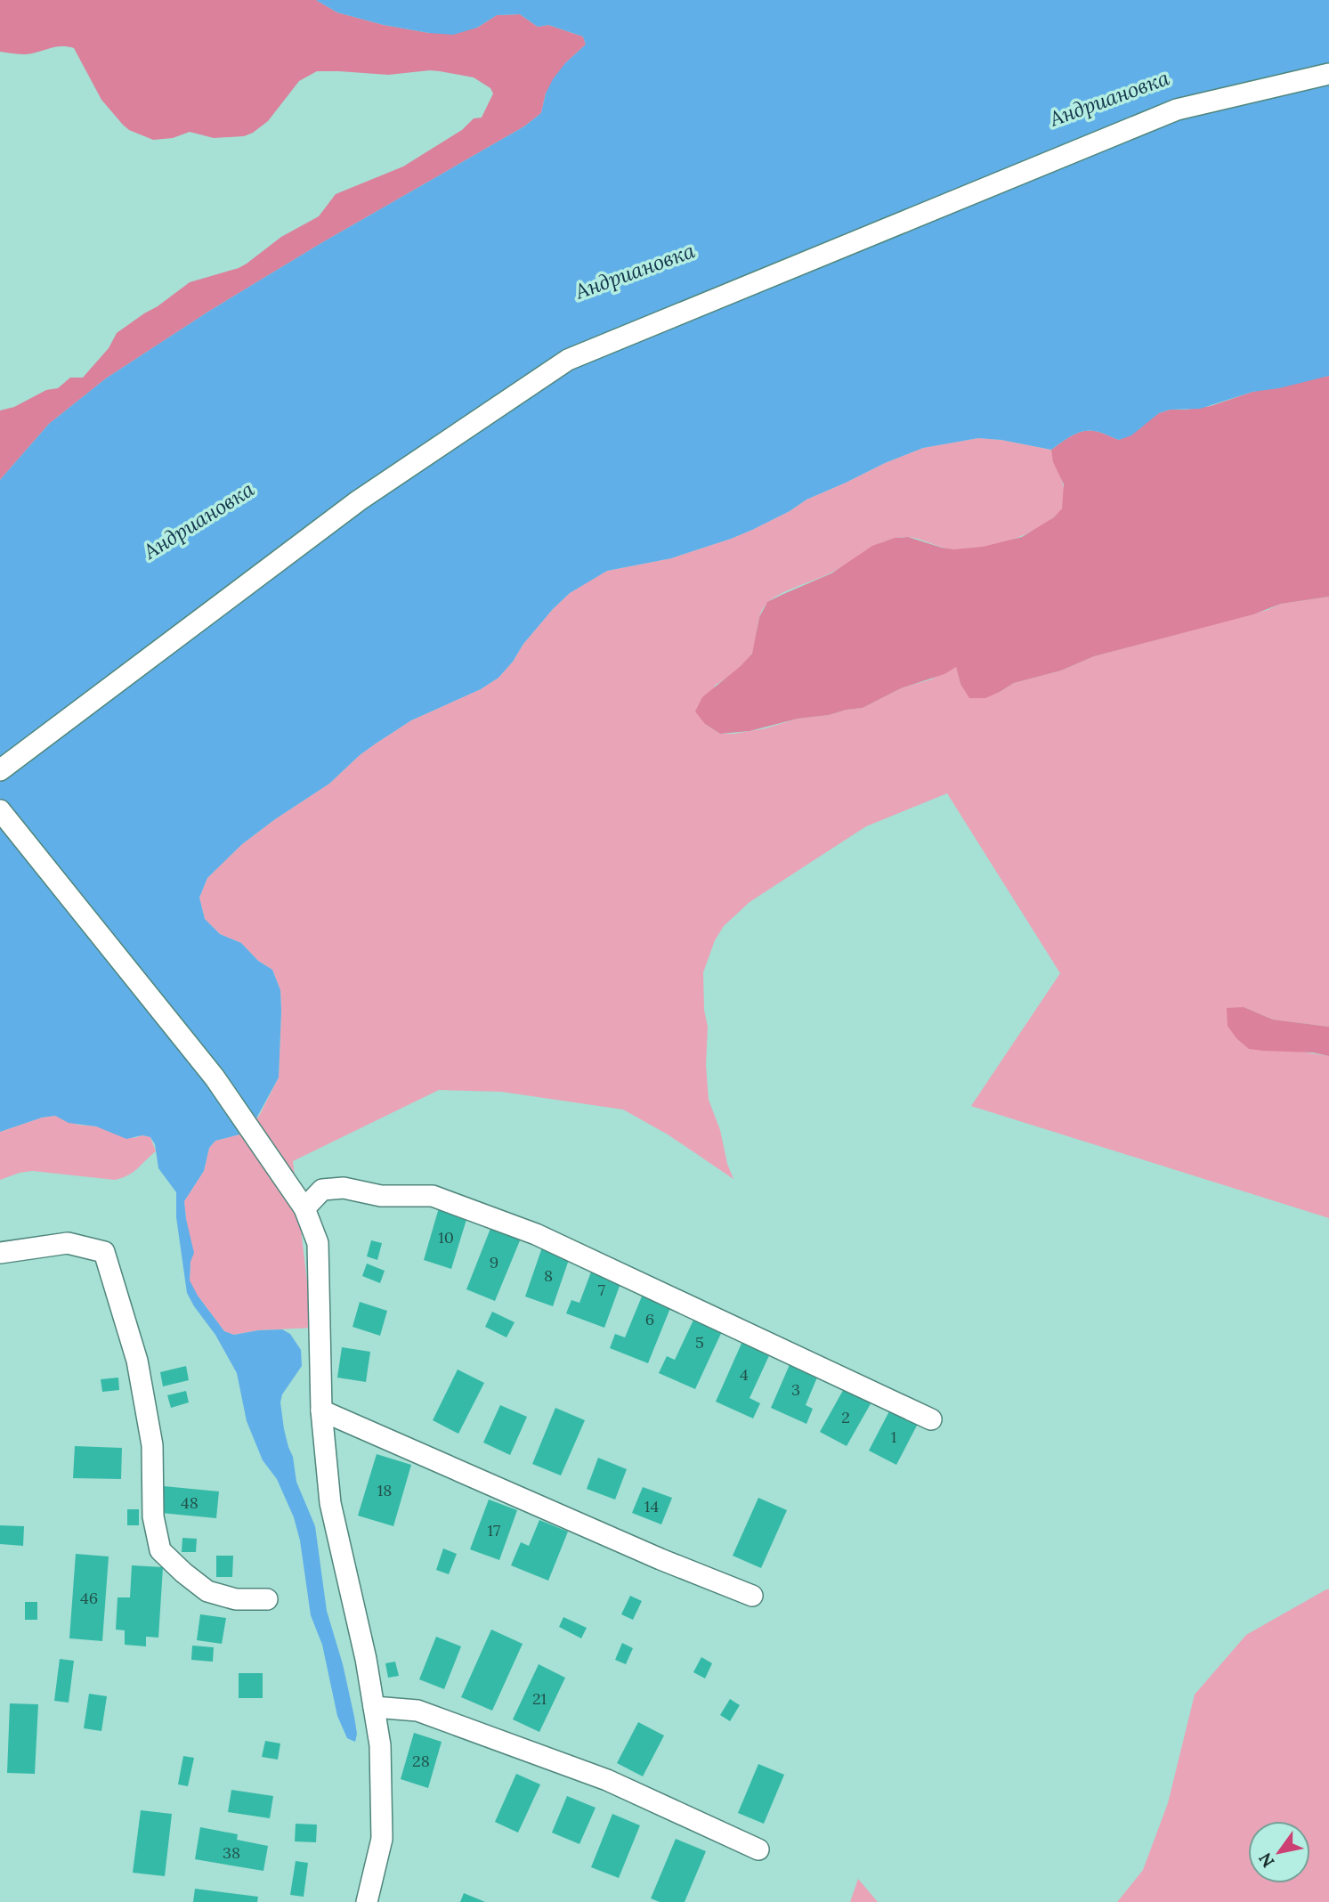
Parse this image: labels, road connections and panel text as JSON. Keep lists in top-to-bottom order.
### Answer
{
  "water": ["Андриановка"],
  "house_numbers": [
    "10",
    "9",
    "8",
    "7",
    "6",
    "5",
    "4",
    "3",
    "2",
    "1",
    "18",
    "48",
    "14",
    "17",
    "46",
    "21",
    "28",
    "38"
  ],
  "north": "bottom left"
}
